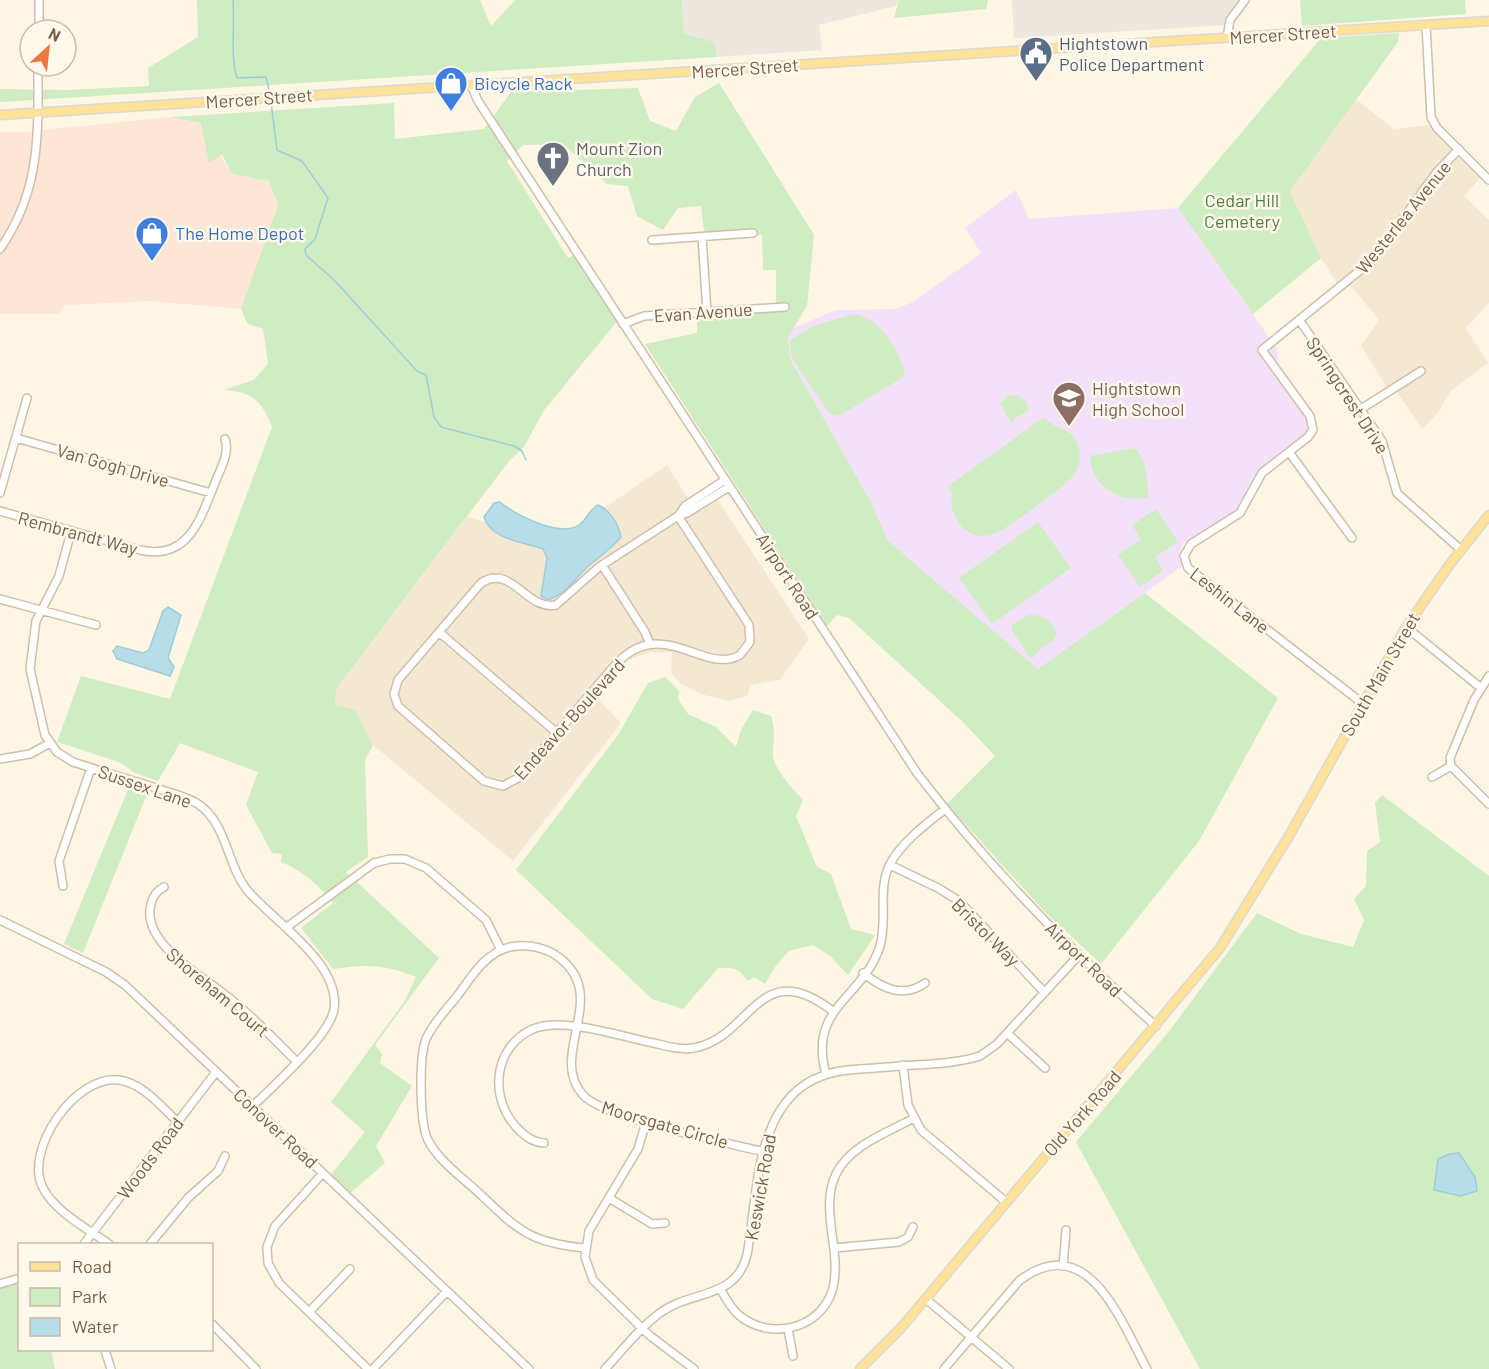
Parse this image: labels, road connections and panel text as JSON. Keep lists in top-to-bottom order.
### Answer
{
  "streets": {
    "main road": ["Mercer Street", "South Main Street", "Old York Road"],
    "street": [
      "Westerlea Avenue",
      "Evan Avenue",
      "Springcrest Drive",
      "Van Gogh Drive",
      "Rembrandt Way",
      "Airport Road",
      "Leshin Lane",
      "Endeavor Boulevard",
      "Sussex Lane",
      "Bristol Way",
      "Shoreham Court",
      "Moorsgate Circle",
      "Conover Road",
      "Woods Road",
      "Keswick Road"
    ]
  },
  "crossings": [
    ["Mercer Street", "Airport Road"],
    ["Westerlea Avenue", "Springcrest Drive"],
    ["Westerlea Avenue", "Leshin Lane"],
    ["Evan Avenue", "Airport Road"],
    ["Springcrest Drive", "South Main Street"],
    ["Van Gogh Drive", "Rembrandt Way"],
    ["Airport Road", "Endeavor Boulevard"],
    ["Airport Road", "Old York Road"],
    ["Airport Road", "Keswick Road"],
    ["Leshin Lane", "South Main Street"],
    ["South Main Street", "Old York Road"],
    ["Sussex Lane", "Shoreham Court"],
    ["Sussex Lane", "Conover Road"],
    ["Bristol Way", "Keswick Road"],
    ["Moorsgate Circle", "Keswick Road"],
    ["Conover Road", "Woods Road"]
  ],
  "parks": ["Cedar Hill Cemetery"],
  "places": {
    "public building": ["Hightstown Police Department"],
    "shop": ["Bicycle Rack", "The Home Depot"],
    "church": ["Mount Zion Church"],
    "school or university": ["Hightstown High School"]
  },
  "legend": ["Road", "Park", "Water"],
  "north": "top right"
}
